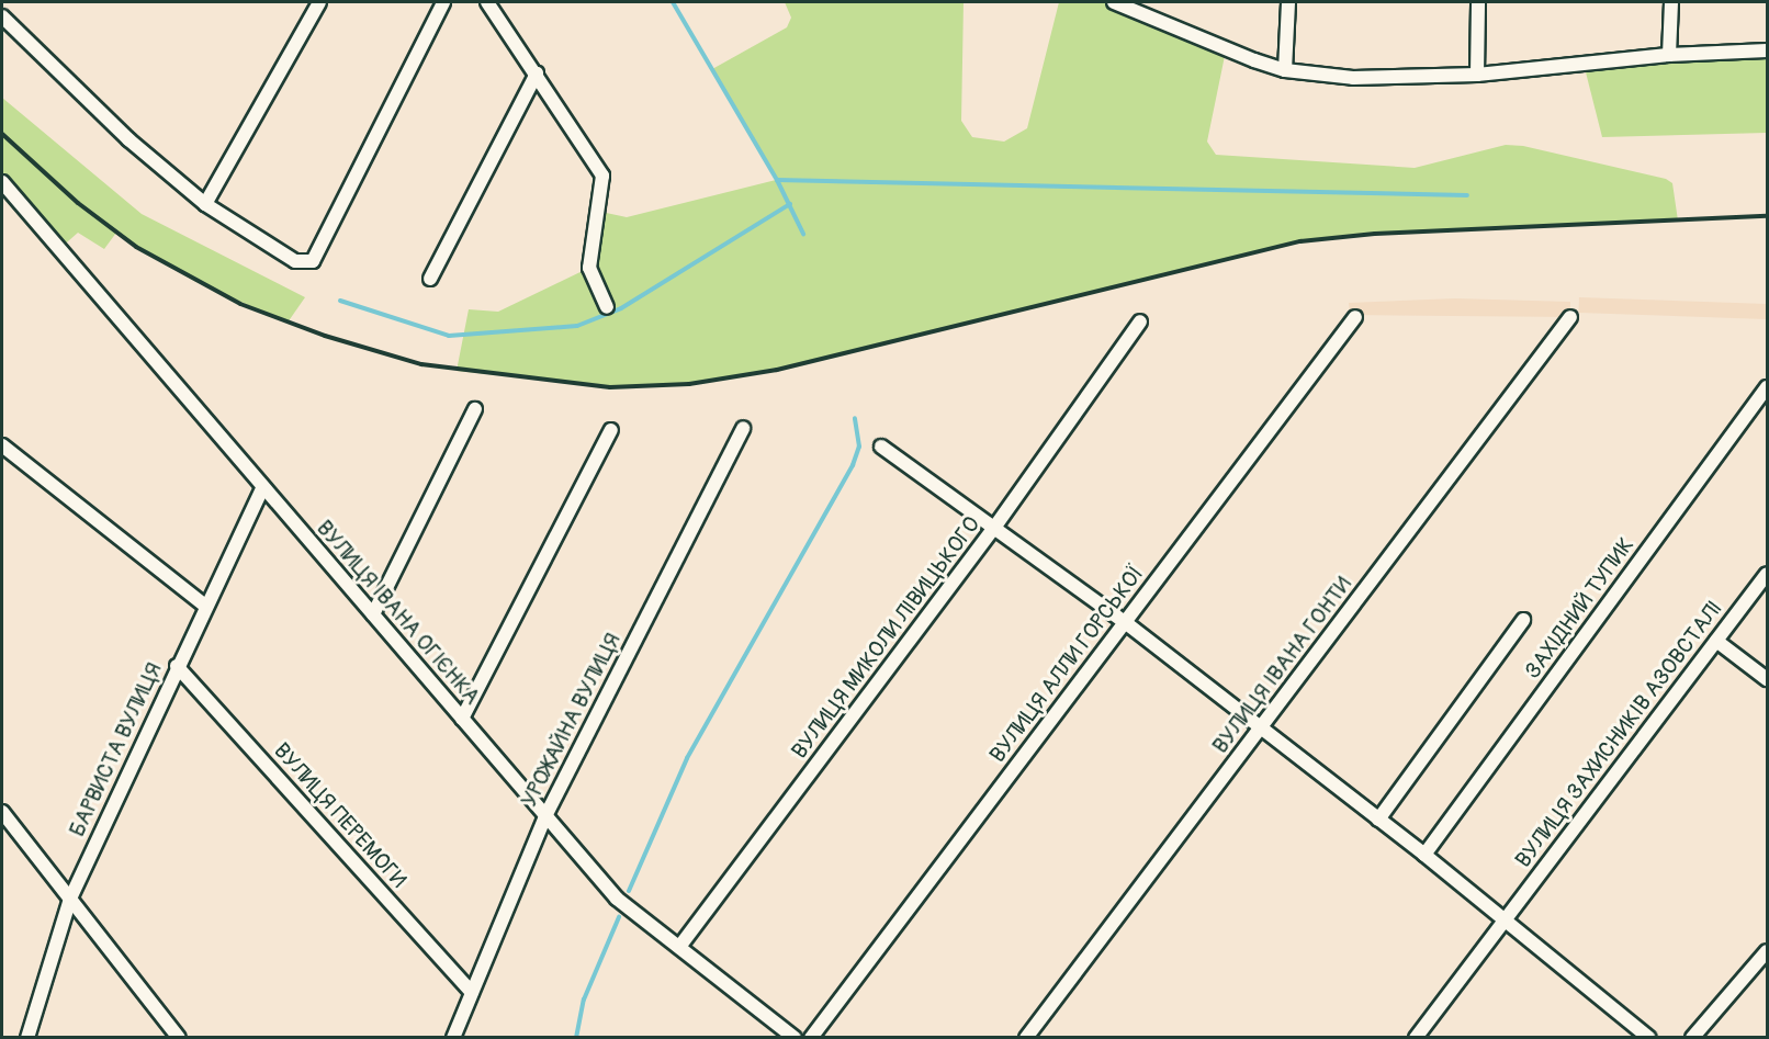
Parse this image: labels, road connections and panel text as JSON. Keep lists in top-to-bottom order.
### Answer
{
  "streets": {
    "street": [
      "ЗАХІДНИЙ ТУПИК",
      "ВУЛИЦЯ ІВАНА ОГІЄНКА",
      "ВУЛИЦЯ МИКОЛИ ЛІВИЦЬКОГО",
      "ВУЛИЦЯ АЛЛИ ГОРСЬКОЇ",
      "ВУЛИЦЯ ІВАНА ГОНТИ",
      "УРОЖАЙНА ВУЛИЦЯ",
      "ВУЛИЦЯ ЗАХИСНИКІВ АЗОВСТАЛІ",
      "БАРВИСТА ВУЛИЦЯ",
      "ВУЛИЦЯ ПЕРЕМОГИ"
    ]
  },
  "crossings": [
    ["ВУЛИЦЯ ІВАНА ОГІЄНКА", "ВУЛИЦЯ МИКОЛИ ЛІВИЦЬКОГО"],
    ["ВУЛИЦЯ ІВАНА ОГІЄНКА", "УРОЖАЙНА ВУЛИЦЯ"],
    ["ВУЛИЦЯ ІВАНА ОГІЄНКА", "БАРВИСТА ВУЛИЦЯ"],
    ["УРОЖАЙНА ВУЛИЦЯ", "ВУЛИЦЯ ПЕРЕМОГИ"],
    ["БАРВИСТА ВУЛИЦЯ", "ВУЛИЦЯ ПЕРЕМОГИ"]
  ]
}
